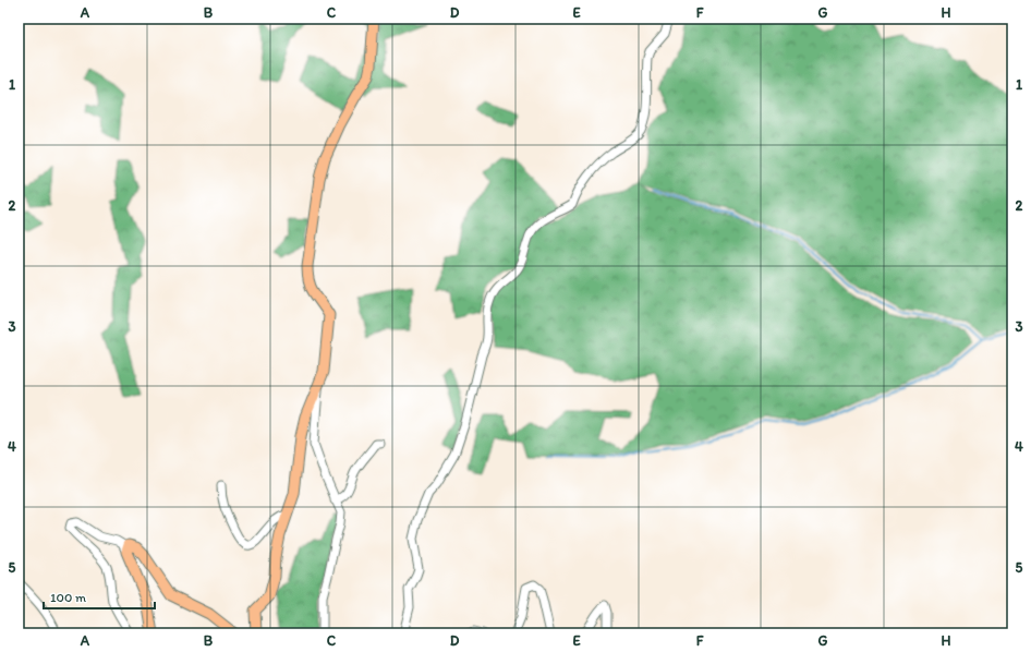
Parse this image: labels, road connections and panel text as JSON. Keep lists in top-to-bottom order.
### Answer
{
  "scale_bar": "100 m",
  "grid": {
    "columns": [
      "A",
      "B",
      "C",
      "D",
      "E",
      "F",
      "G",
      "H"
    ],
    "rows": [
      "1",
      "2",
      "3",
      "4",
      "5"
    ]
  }
}
